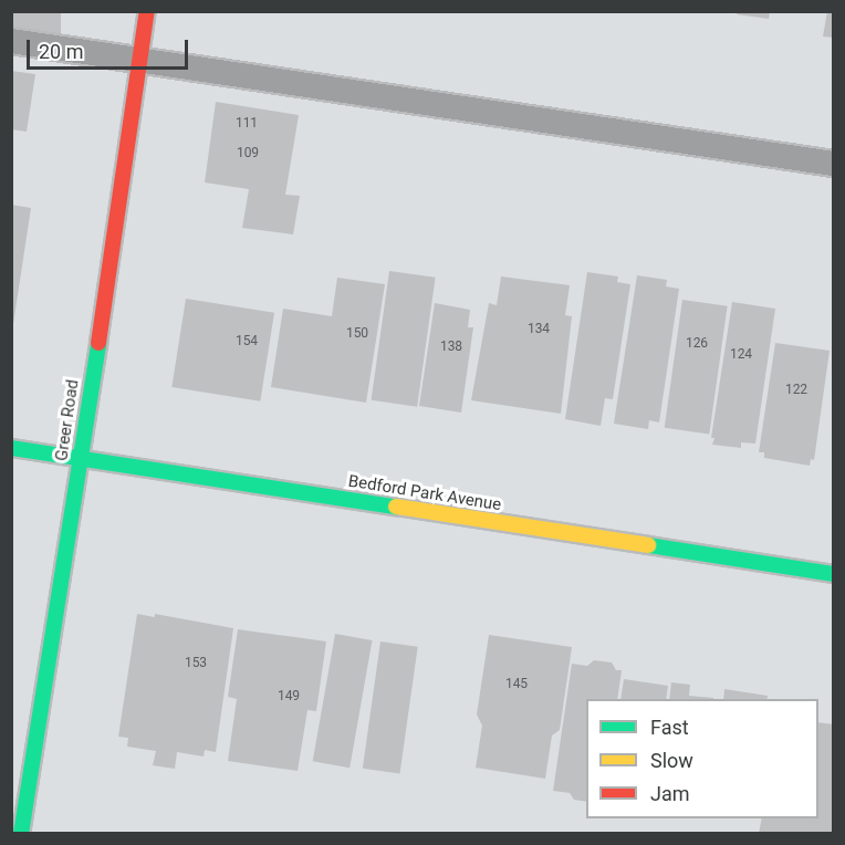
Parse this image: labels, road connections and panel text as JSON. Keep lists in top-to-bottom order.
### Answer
{
  "streets": {
    "street": ["Greer Road", "Bedford Park Avenue"]
  },
  "crossings": [
    ["Greer Road", "Bedford Park Avenue"]
  ],
  "house_numbers": [
    "111",
    "109",
    "134",
    "150",
    "154",
    "126",
    "138",
    "124",
    "122",
    "153",
    "145",
    "149"
  ],
  "legend": ["Fast", "Slow", "Jam"],
  "scale_bar": "20 m"
}
